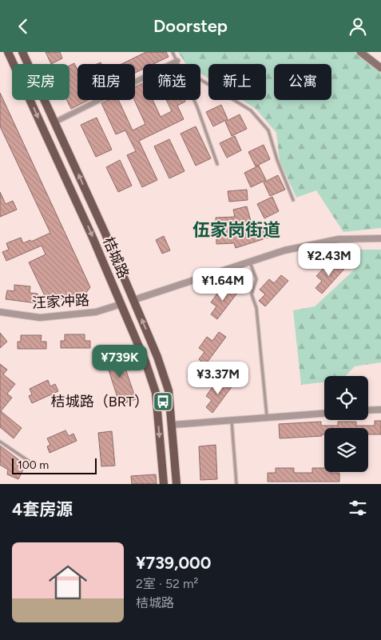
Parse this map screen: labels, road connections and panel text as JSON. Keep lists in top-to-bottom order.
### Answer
{
  "streets": {
    "main road": ["桔城路"],
    "street": ["汪家冲路"]
  },
  "crossings": [
    ["桔城路", "汪家冲路"]
  ],
  "districts": ["伍家岗街道"],
  "places": {
    "bus stop": ["桔城路（BRT）"]
  },
  "scale_bar": "100 m",
  "page": {
    "header": "Doorstep",
    "chip": [
      "买房",
      "租房",
      "筛选",
      "新上",
      "公寓"
    ],
    "price": [
      "¥2.43M",
      "¥1.64M",
      "¥739K",
      "¥3.37M"
    ],
    "scale": "100 m",
    "heading": "4套房源",
    "list": [
      {
        "name": "¥739,000",
        "note": "2室 · 52 m² · 桔城路"
      }
    ]
  }
}
